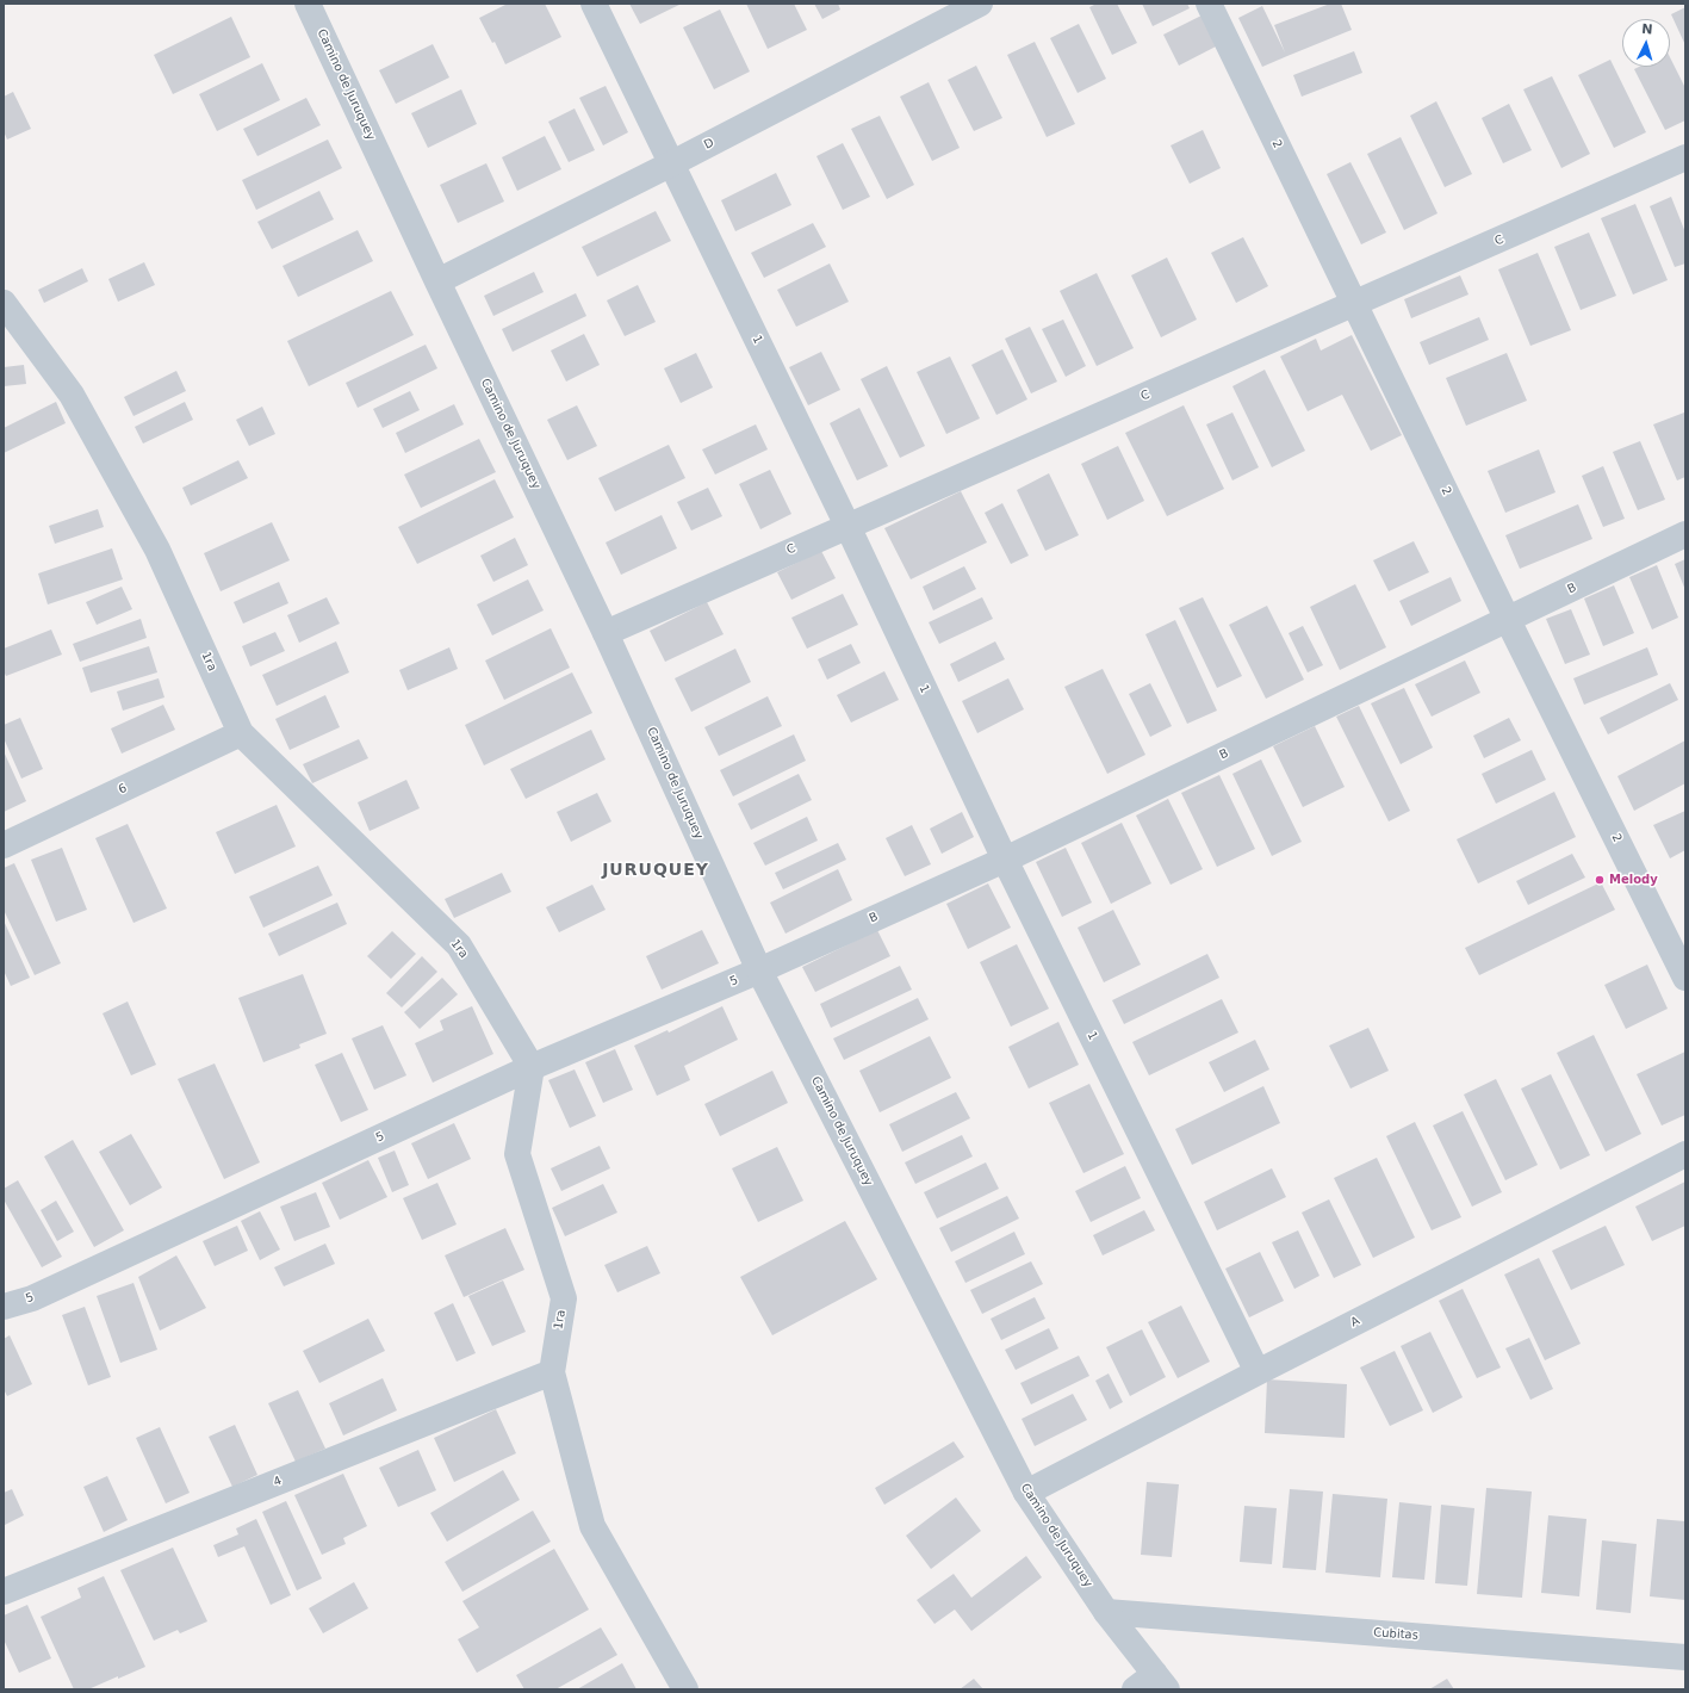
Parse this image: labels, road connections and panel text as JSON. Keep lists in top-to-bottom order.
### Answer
{
  "streets": {
    "street": [
      "Camino de Juruquey",
      "D",
      "2",
      "C",
      "1",
      "B",
      "1ra",
      "6",
      "5",
      "A",
      "4",
      "Cubitas"
    ]
  },
  "crossings": [
    ["Camino de Juruquey", "D"],
    ["Camino de Juruquey", "C"],
    ["Camino de Juruquey", "B"],
    ["Camino de Juruquey", "5"],
    ["Camino de Juruquey", "A"],
    ["Camino de Juruquey", "Cubitas"],
    ["D", "1"],
    ["2", "C"],
    ["2", "B"],
    ["C", "1"],
    ["1", "B"],
    ["1", "A"],
    ["B", "5"],
    ["1ra", "6"],
    ["1ra", "5"],
    ["1ra", "4"]
  ],
  "districts": ["JURUQUEY"],
  "places": ["Melody"],
  "north": "top"
}
